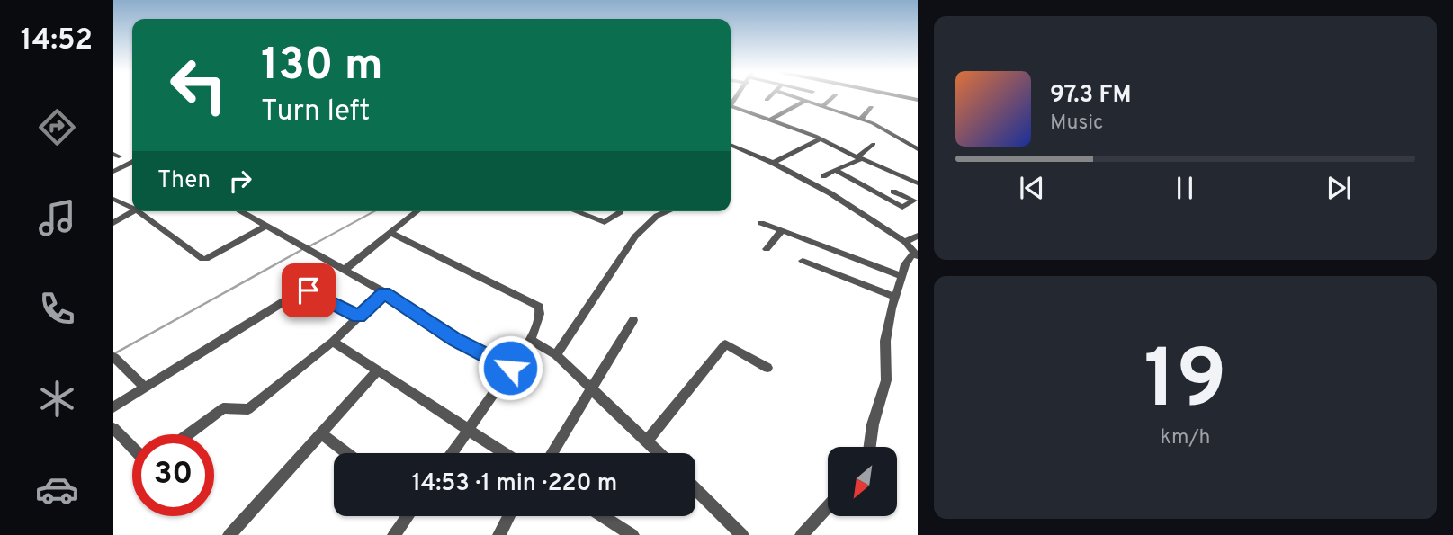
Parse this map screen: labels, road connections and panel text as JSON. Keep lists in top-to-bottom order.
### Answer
{
  "north": "bottom left",
  "page": {
    "tabs": "14:52",
    "turn": ["130 m", "Turn left"],
    "song": ["97.3 FM", "Music"],
    "then": "Then",
    "tile": ["19", "km/h"],
    "limit": "30",
    "trip": "14:53 · 1 min · 220 m"
  }
}
